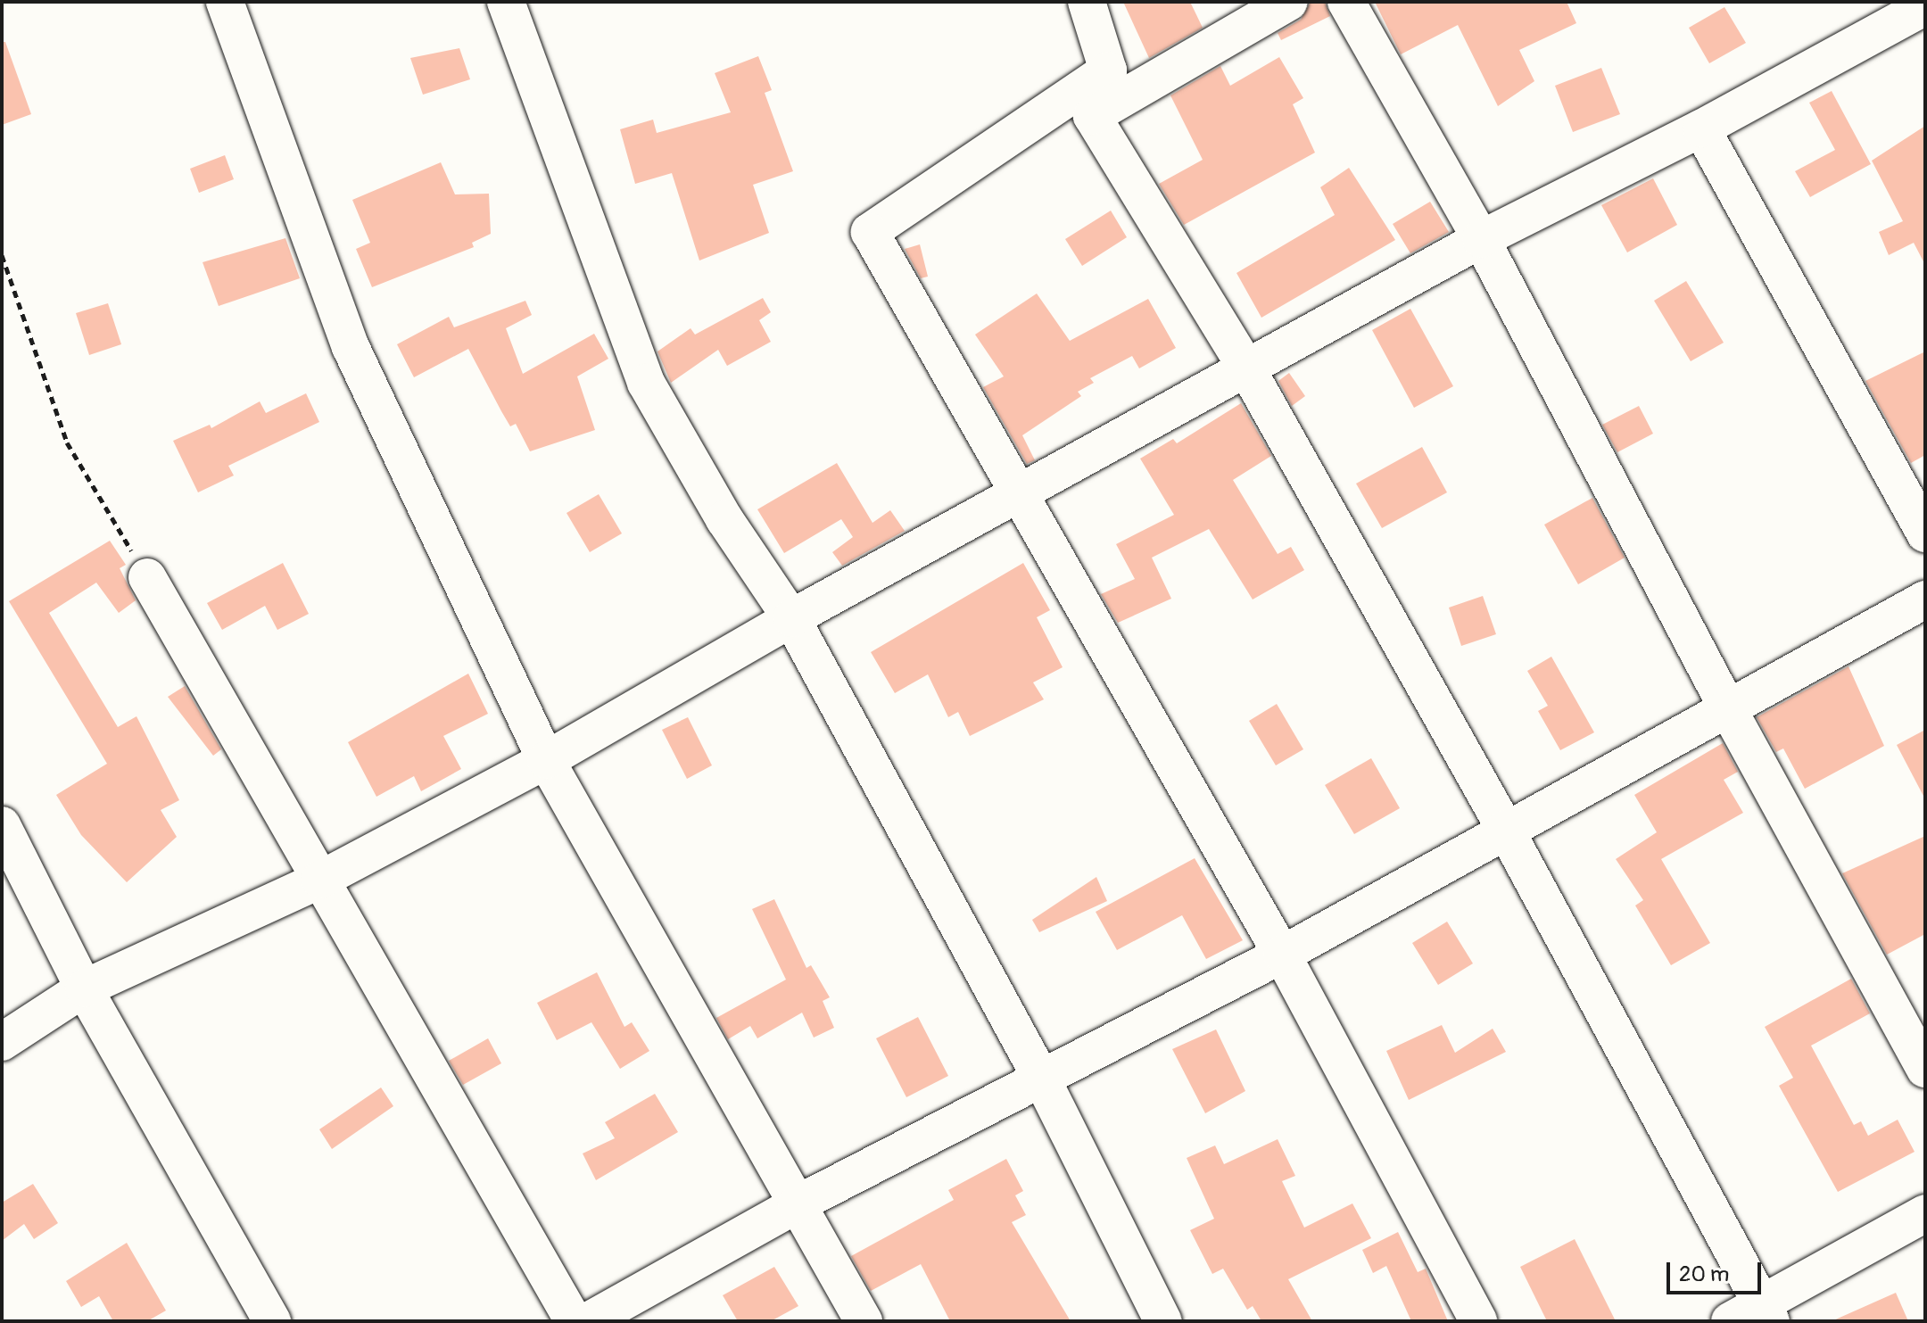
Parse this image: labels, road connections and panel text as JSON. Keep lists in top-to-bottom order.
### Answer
{
  "scale_bar": "20 m"
}
